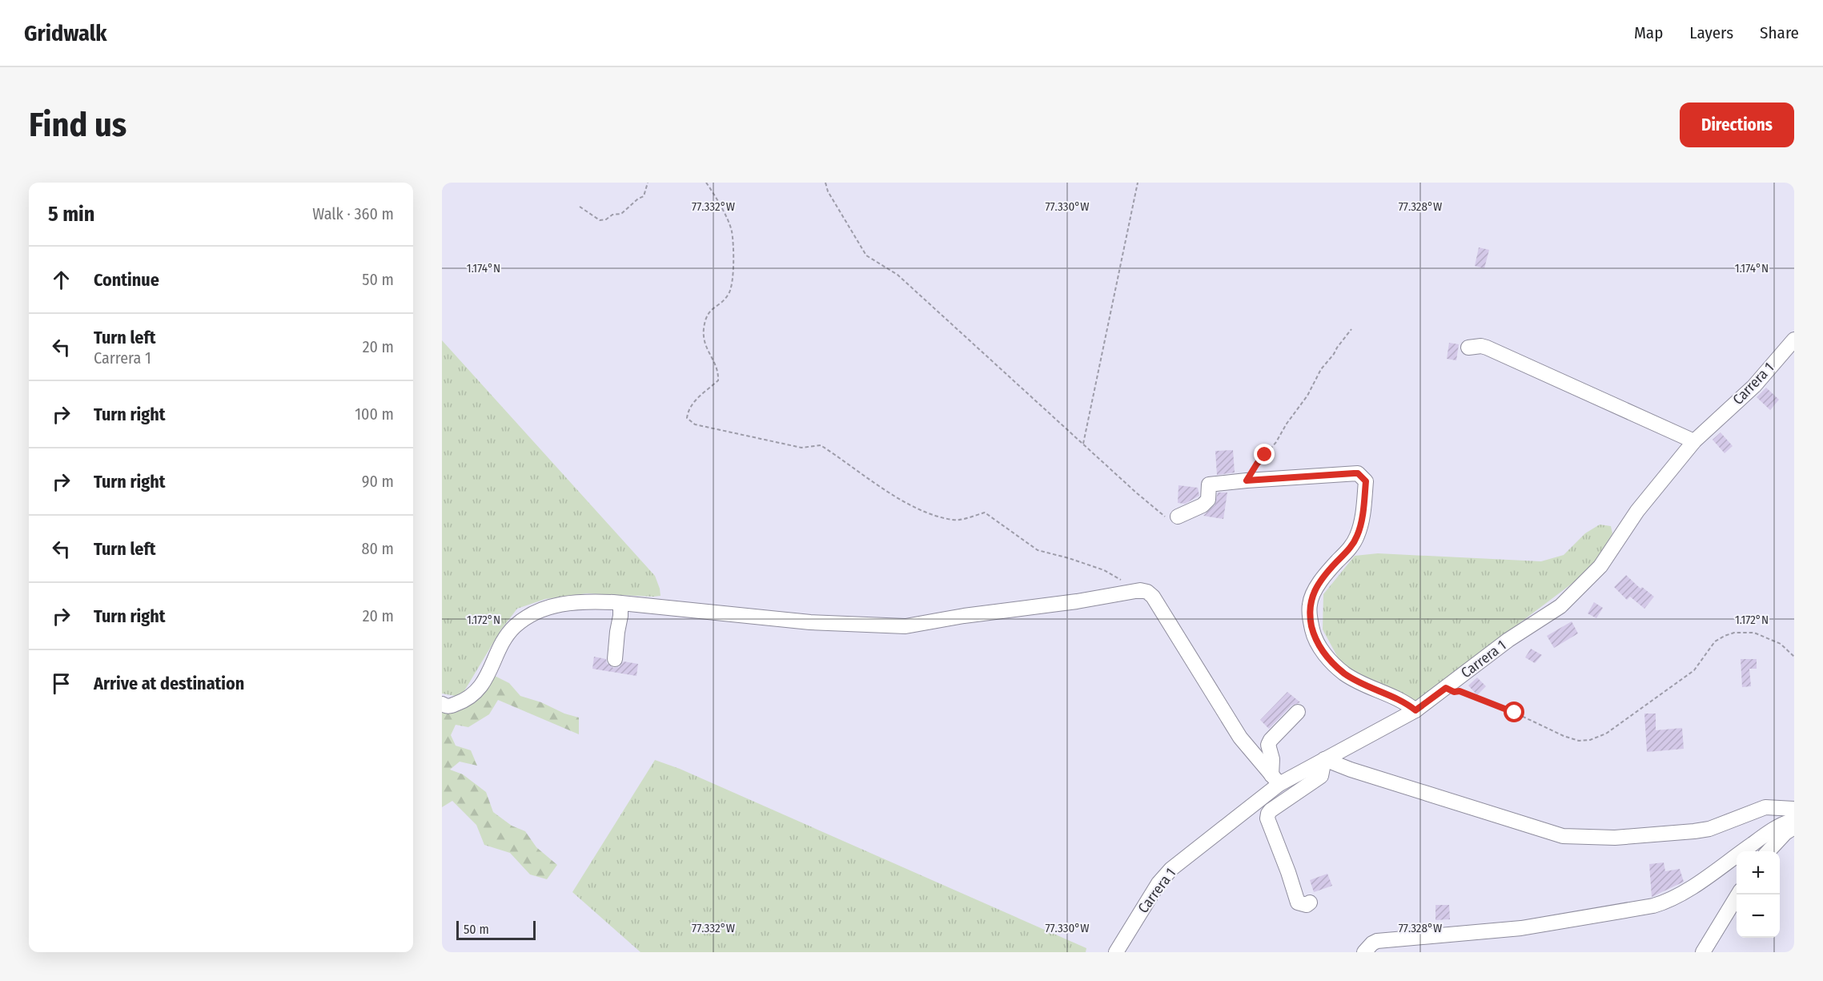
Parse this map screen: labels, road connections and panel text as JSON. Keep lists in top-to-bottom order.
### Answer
{
  "streets": {
    "street": ["Carrera 1"]
  },
  "scale_bar": "50 m",
  "page": {
    "header": "Gridwalk",
    "nav": ["Map", "Layers", "Share"],
    "buttons": "Directions",
    "title": "Find us",
    "heading": ["5 min", "Walk · 360 m"],
    "list": [
      ["Continue", "50 m"],
      ["Turn left", "Carrera 1", "20 m"],
      ["Turn right", "100 m"],
      ["Turn right", "90 m"],
      ["Turn left", "80 m"],
      ["Turn right", "20 m"],
      "Arrive at destination"
    ],
    "map_buttons": ["+", "−"],
    "scale": "50 m"
  },
  "coordinates": [
    "77.332°W",
    "77.330°W",
    "77.328°W",
    "1.174°N",
    "1.172°N"
  ]
}
